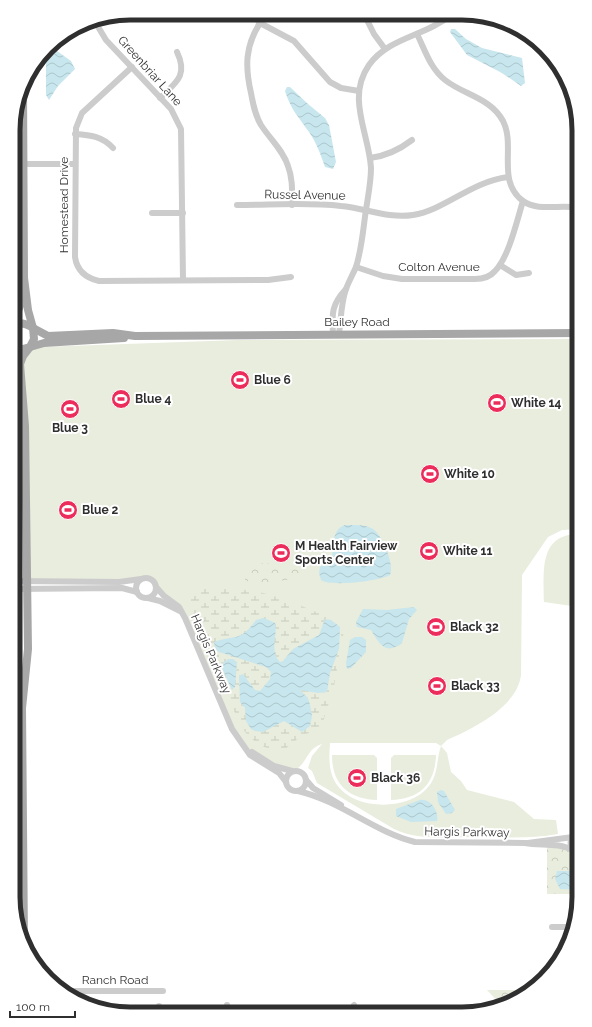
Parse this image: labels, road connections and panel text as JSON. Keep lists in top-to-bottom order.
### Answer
{
  "streets": {
    "main road": ["Bailey Road"],
    "street": [
      "Greenbriar Lane",
      "Russel Avenue",
      "Homestead Drive",
      "Colton Avenue",
      "Hargis Parkway",
      "Ranch Road"
    ]
  },
  "crossings": [
    ["Greenbriar Lane", "Homestead Drive"]
  ],
  "places": {
    "sports": [
      "Blue 6",
      "Blue 4",
      "White 14",
      "Blue 3",
      "White 10",
      "Blue 2",
      "White 11",
      "M Health Fairview Sports Center",
      "Black 32",
      "Black 33",
      "Black 36"
    ]
  },
  "scale_bar": "100 m"
}
